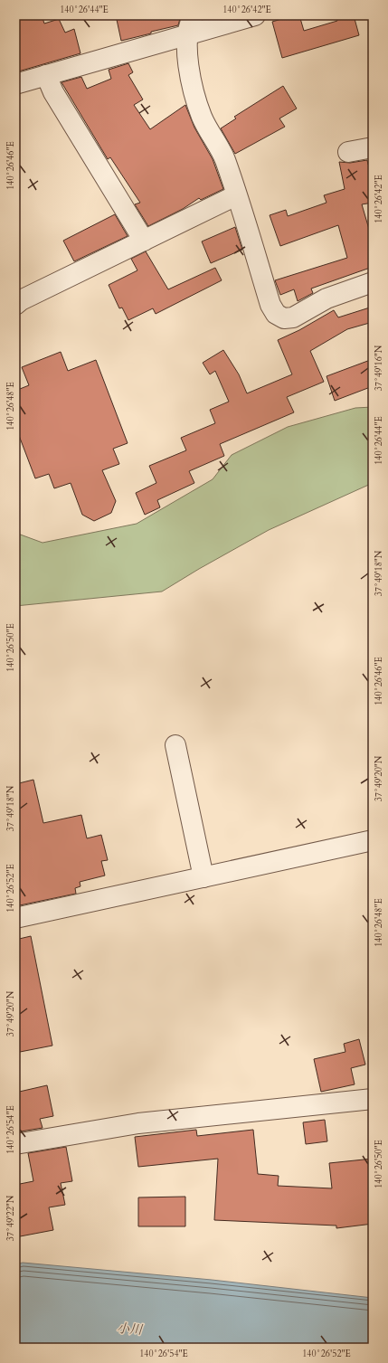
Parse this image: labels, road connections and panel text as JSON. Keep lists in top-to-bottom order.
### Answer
{
  "water": ["小川"],
  "coordinates": [
    "140°26'44\"E",
    "140°26'42\"E",
    "140°26'46\"E",
    "37°49'16\"N",
    "140°26'48\"E",
    "37°49'18\"N",
    "140°26'50\"E",
    "37°49'20\"N",
    "140°26'52\"E",
    "140°26'54\"E",
    "37°49'22\"N"
  ]
}
